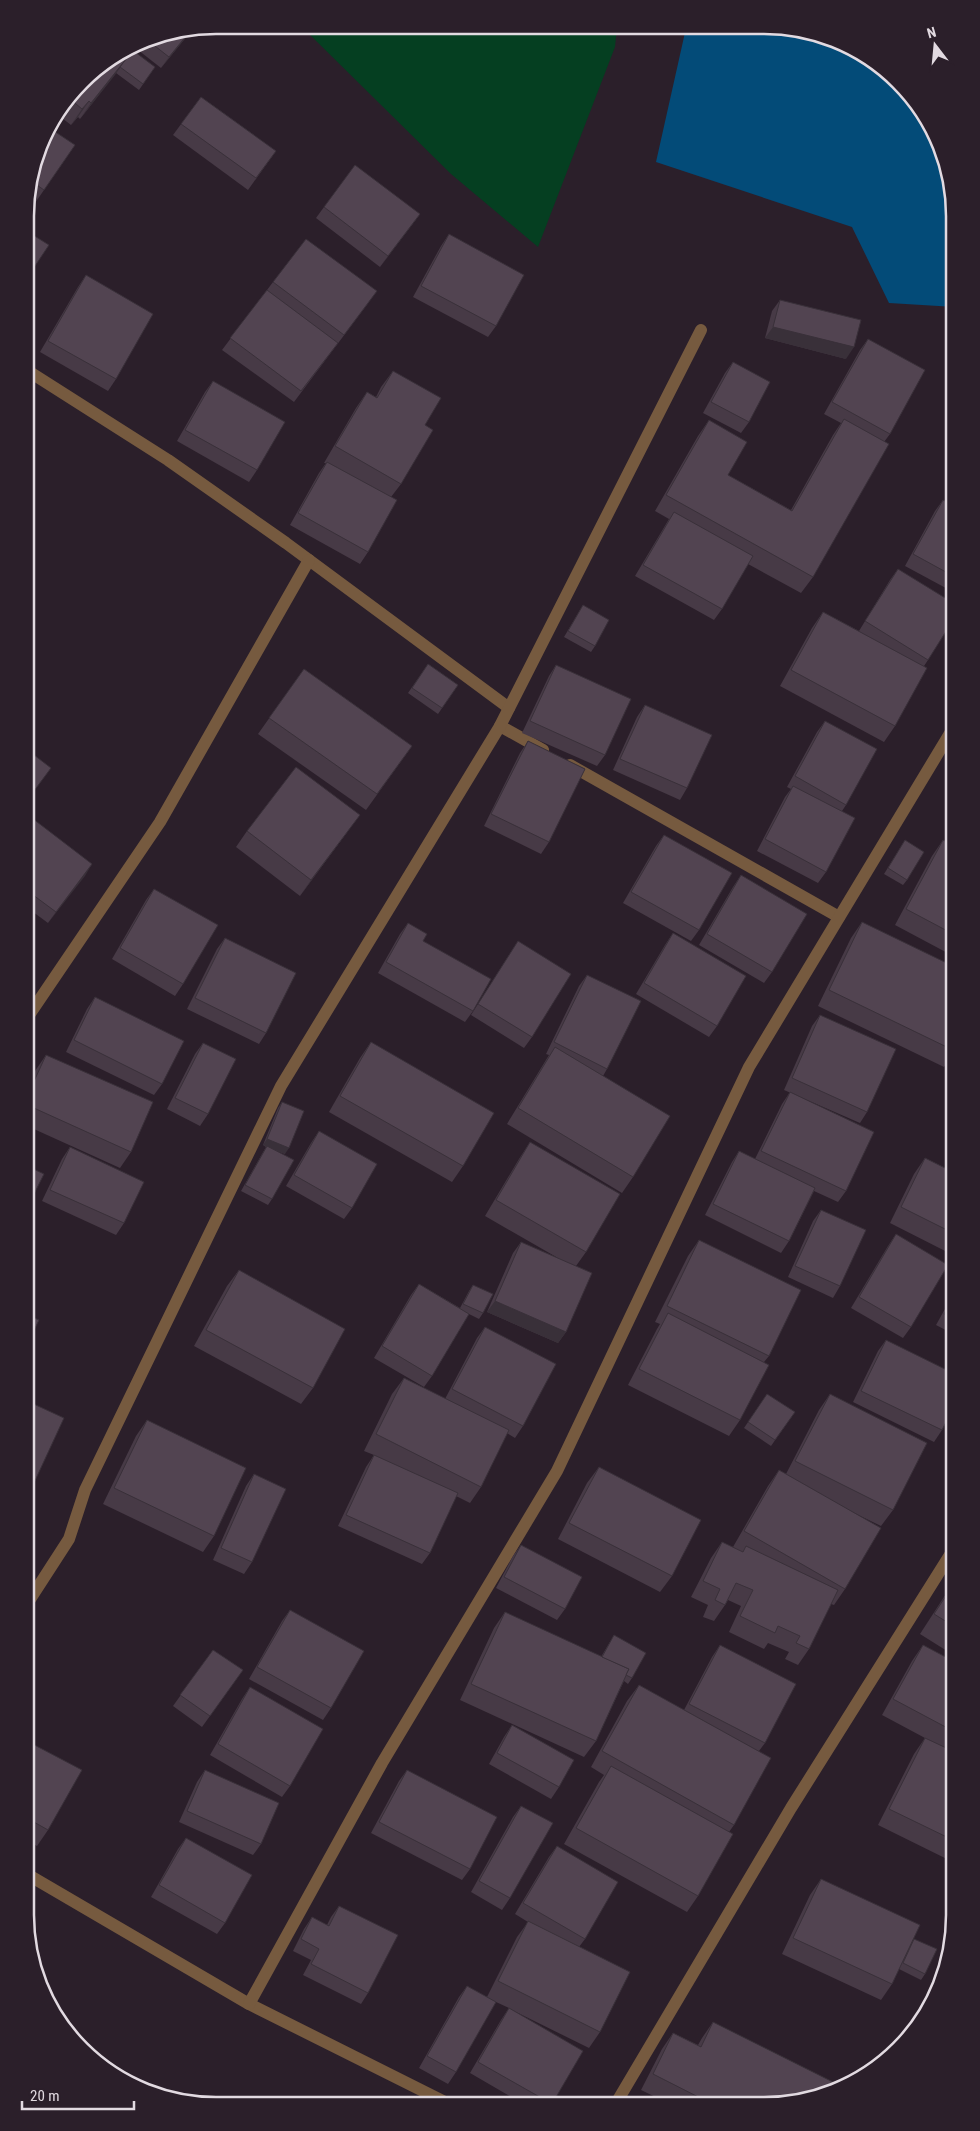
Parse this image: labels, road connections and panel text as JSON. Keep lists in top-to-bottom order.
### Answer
{
  "scale_bar": "20 m",
  "north": "top"
}
